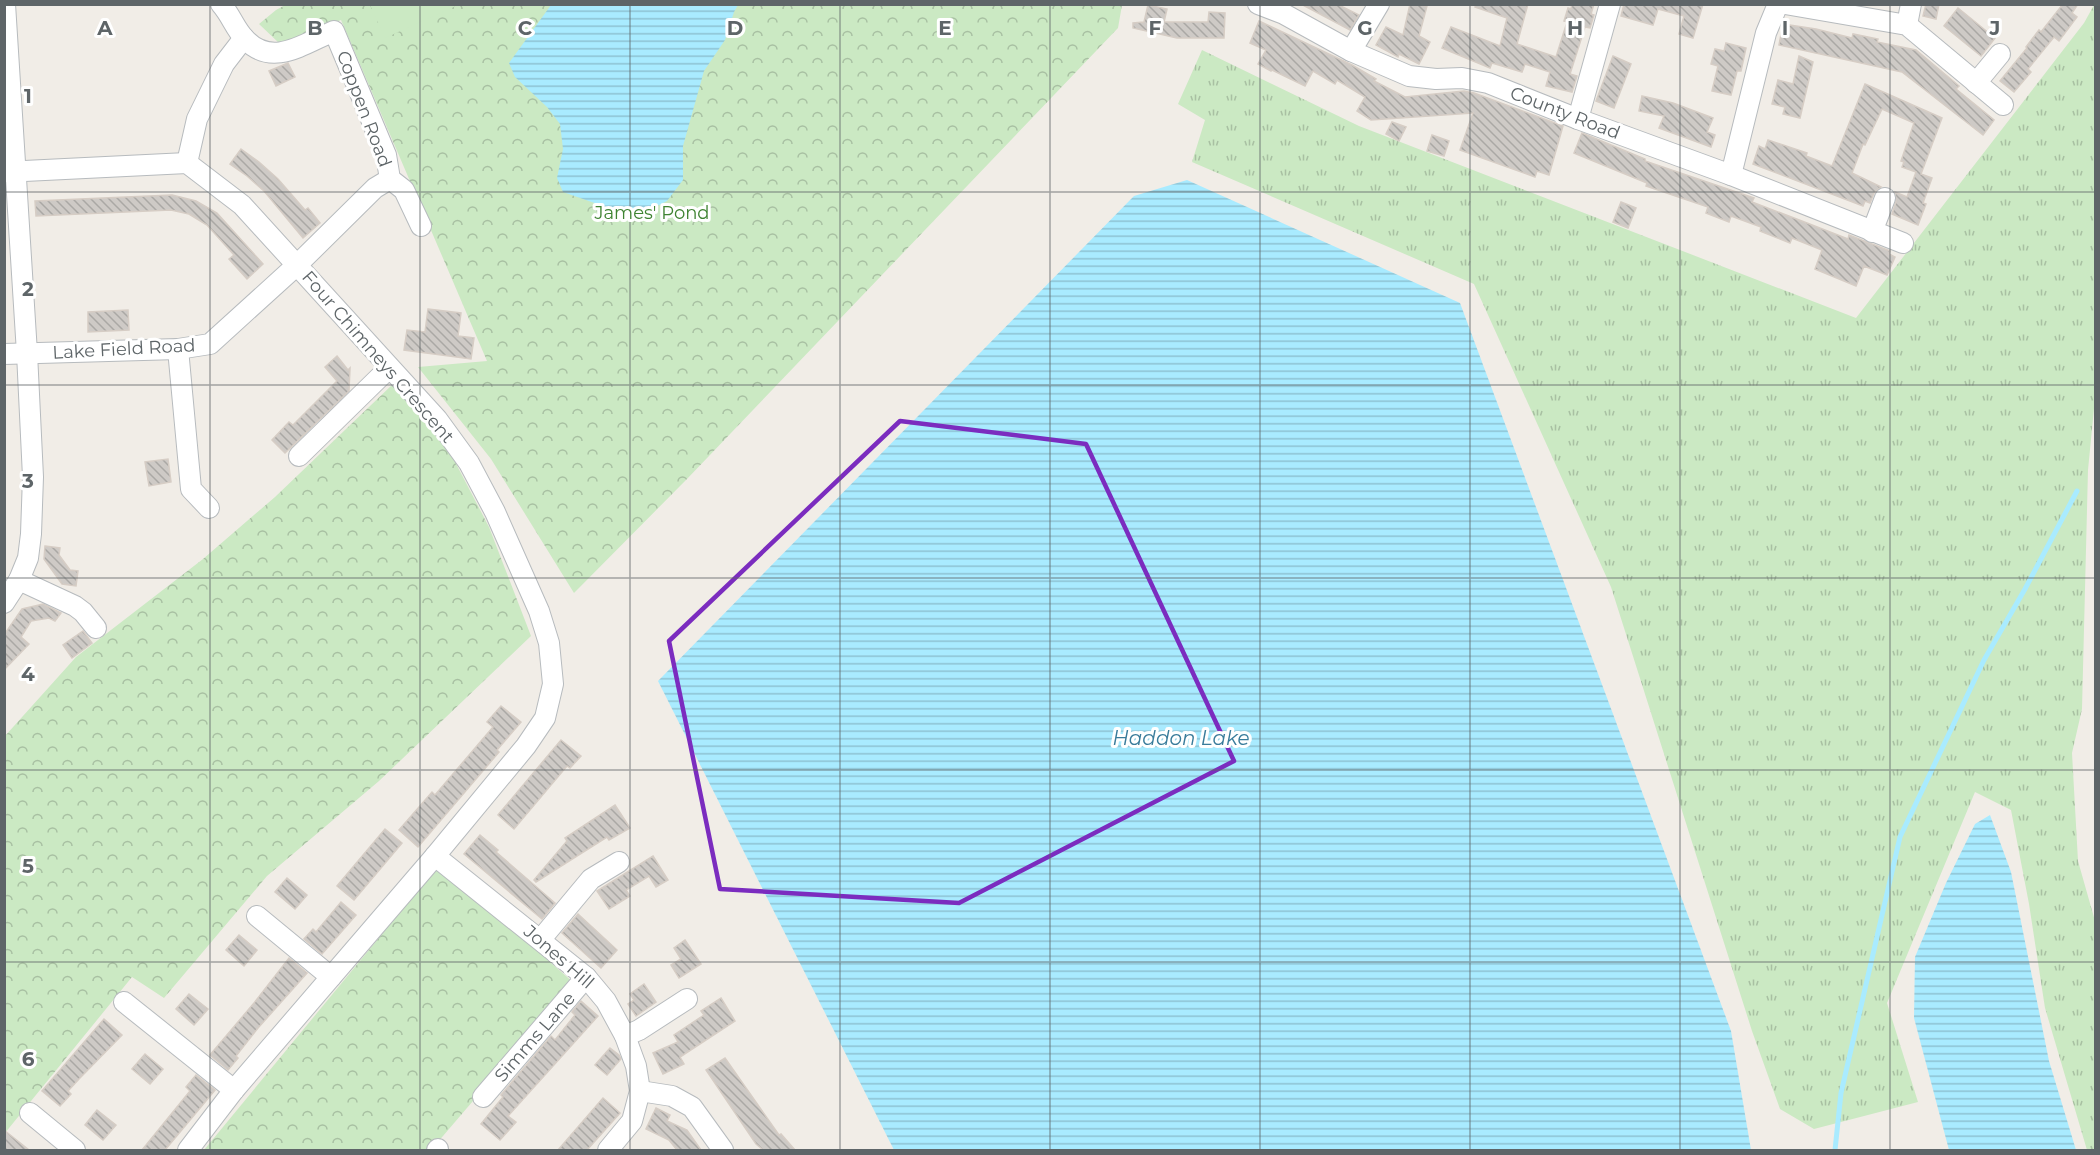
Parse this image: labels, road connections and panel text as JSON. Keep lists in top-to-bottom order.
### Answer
{
  "streets": {
    "street": [
      "Coppen Road",
      "County Road",
      "Lake Field Road",
      "Four Chimneys Crescent",
      "Jones Hill",
      "Simms Lane"
    ]
  },
  "crossings": [
    ["Coppen Road", "Lake Field Road"],
    ["Coppen Road", "Four Chimneys Crescent"],
    ["Lake Field Road", "Four Chimneys Crescent"],
    ["Four Chimneys Crescent", "Jones Hill"],
    ["Jones Hill", "Simms Lane"]
  ],
  "water": ["Haddon Lake"],
  "parks": ["James' Pond"],
  "grid": {
    "columns": [
      "A",
      "B",
      "C",
      "D",
      "E",
      "F",
      "G",
      "H",
      "I",
      "J"
    ],
    "rows": [
      "1",
      "2",
      "3",
      "4",
      "5",
      "6"
    ]
  }
}
